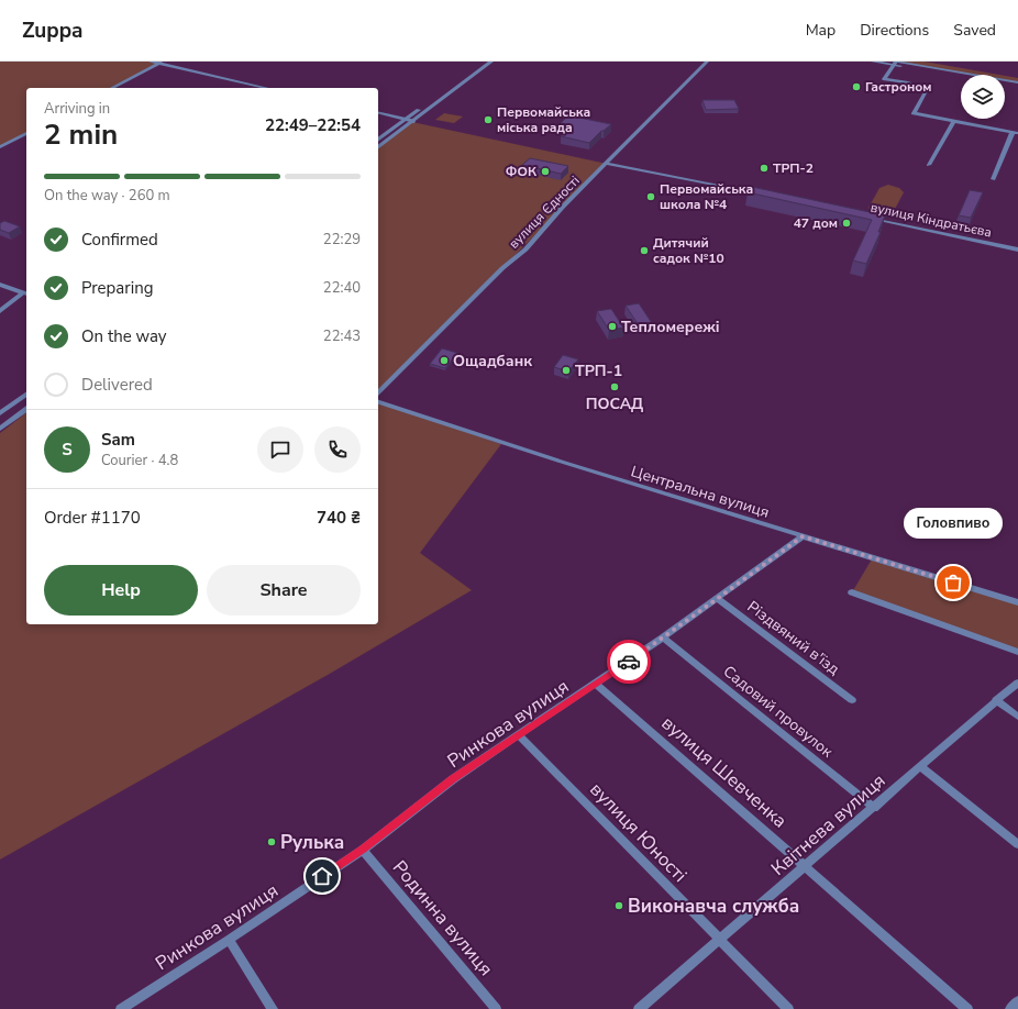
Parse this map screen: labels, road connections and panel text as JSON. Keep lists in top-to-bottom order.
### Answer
{
  "streets": {
    "street": [
      "вулиця Єдності",
      "вулиця Кіндратьєва",
      "Центральна вулиця",
      "Різдвяний в'їзд",
      "Садовий провулок",
      "Ринкова вулиця",
      "вулиця Шевченка",
      "Квітнева вулиця",
      "вулиця Юності",
      "Родинна вулиця"
    ]
  },
  "crossings": [
    ["Центральна вулиця", "Ринкова вулиця"],
    ["Різдвяний в'їзд", "Ринкова вулиця"],
    ["Садовий провулок", "Ринкова вулиця"],
    ["Садовий провулок", "Квітнева вулиця"],
    ["Ринкова вулиця", "вулиця Шевченка"],
    ["Ринкова вулиця", "вулиця Юності"],
    ["Ринкова вулиця", "Родинна вулиця"],
    ["вулиця Шевченка", "Квітнева вулиця"],
    ["Квітнева вулиця", "вулиця Юності"]
  ],
  "places": [
    "Гастроном",
    "Первомайська мiська рада",
    "ТРП-2",
    "ФОК",
    "Первомайська школа №4",
    "47 дом",
    "Дитячий садок №10",
    "Тепломережі",
    "Ощадбанк",
    "ТРП-1",
    "ПОСАД",
    "Головпиво",
    "Рулька",
    "Виконавча служба"
  ],
  "page": {
    "header": "Zuppa",
    "nav": ["Map", "Directions", "Saved"],
    "heading": ["2 min", "Arriving in", "22:49–22:54"],
    "panel": [
      "Sam",
      "Courier · 4.8",
      "Order #1170",
      "740 ₴"
    ],
    "bar": "On the way · 260 m",
    "list": [
      ["Confirmed", "22:29"],
      ["Preparing", "22:40"],
      ["On the way", "22:43"],
      "Delivered"
    ],
    "round": "S",
    "bubble": "Головпиво",
    "buttons": ["Help", "Share"]
  }
}
